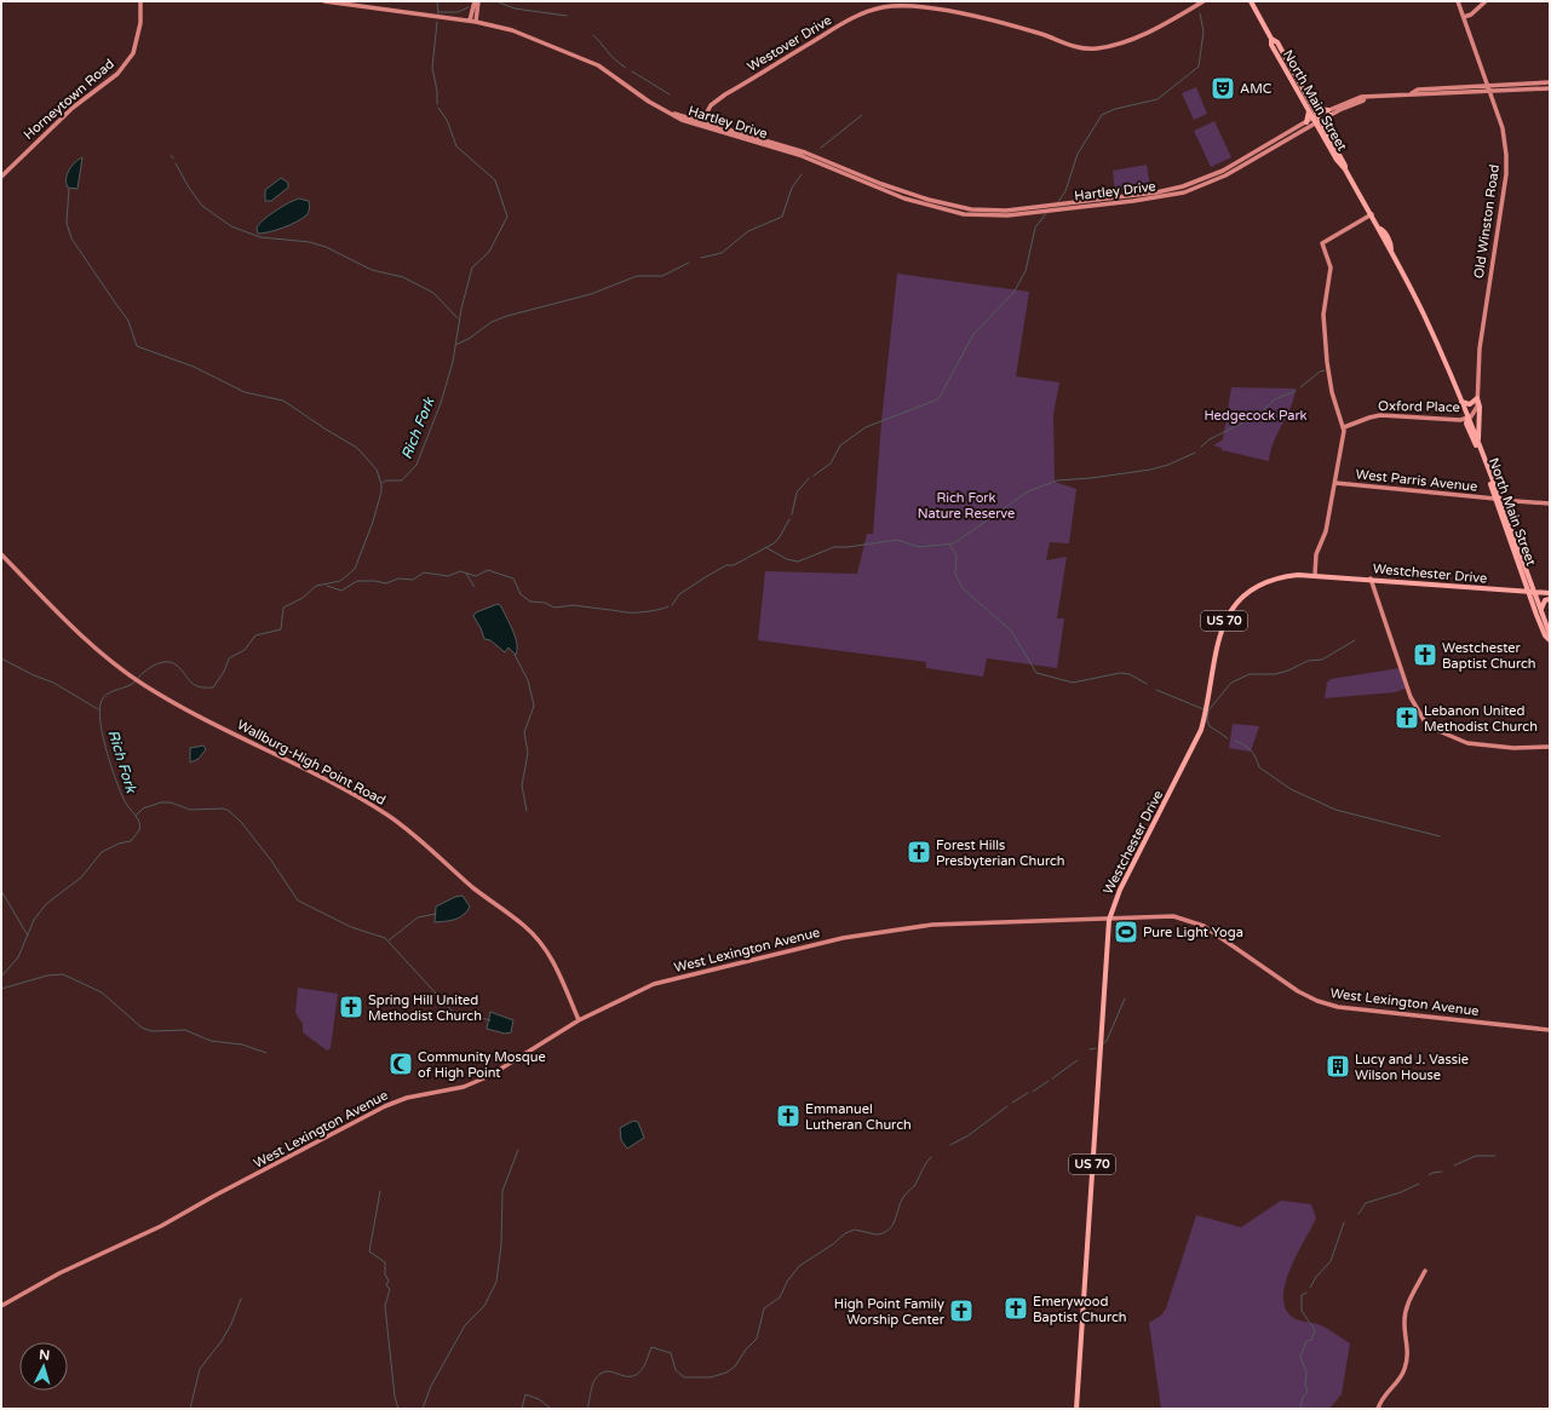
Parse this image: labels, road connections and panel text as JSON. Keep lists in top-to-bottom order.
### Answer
{
  "streets": {
    "main road": ["North Main Street", "Westchester Drive", "US 70"],
    "street": [
      "Westover Drive",
      "Horneytown Road",
      "Hartley Drive",
      "Old Winston Road",
      "Oxford Place",
      "West Parris Avenue",
      "Wallburg-High Point Road",
      "West Lexington Avenue"
    ]
  },
  "crossings": [
    ["Westover Drive", "Hartley Drive"],
    ["North Main Street", "Hartley Drive"],
    ["North Main Street", "Old Winston Road"],
    ["North Main Street", "Oxford Place"],
    ["North Main Street", "West Parris Avenue"],
    ["North Main Street", "Westchester Drive"],
    ["North Main Street", "US 70"],
    ["Old Winston Road", "Oxford Place"],
    ["Westchester Drive", "US 70"],
    ["Westchester Drive", "West Lexington Avenue"],
    ["Wallburg-High Point Road", "West Lexington Avenue"]
  ],
  "water": ["Rich Fork"],
  "parks": ["Hedgecock Park", "Rich Fork Nature Reserve"],
  "places": {
    "theatre": ["AMC"],
    "church": [
      "Westchester Baptist Church",
      "Lebanon United Methodist Church",
      "Forest Hills Presbyterian Church",
      "Spring Hill United Methodist Church",
      "Emmanuel Lutheran Church",
      "Emerywood Baptist Church",
      "High Point Family Worship Center"
    ],
    "sports": ["Pure Light Yoga"],
    "mosque": ["Community Mosque of High Point"],
    "building": ["Lucy and J. Vassie Wilson House"]
  },
  "north": "top"
}
